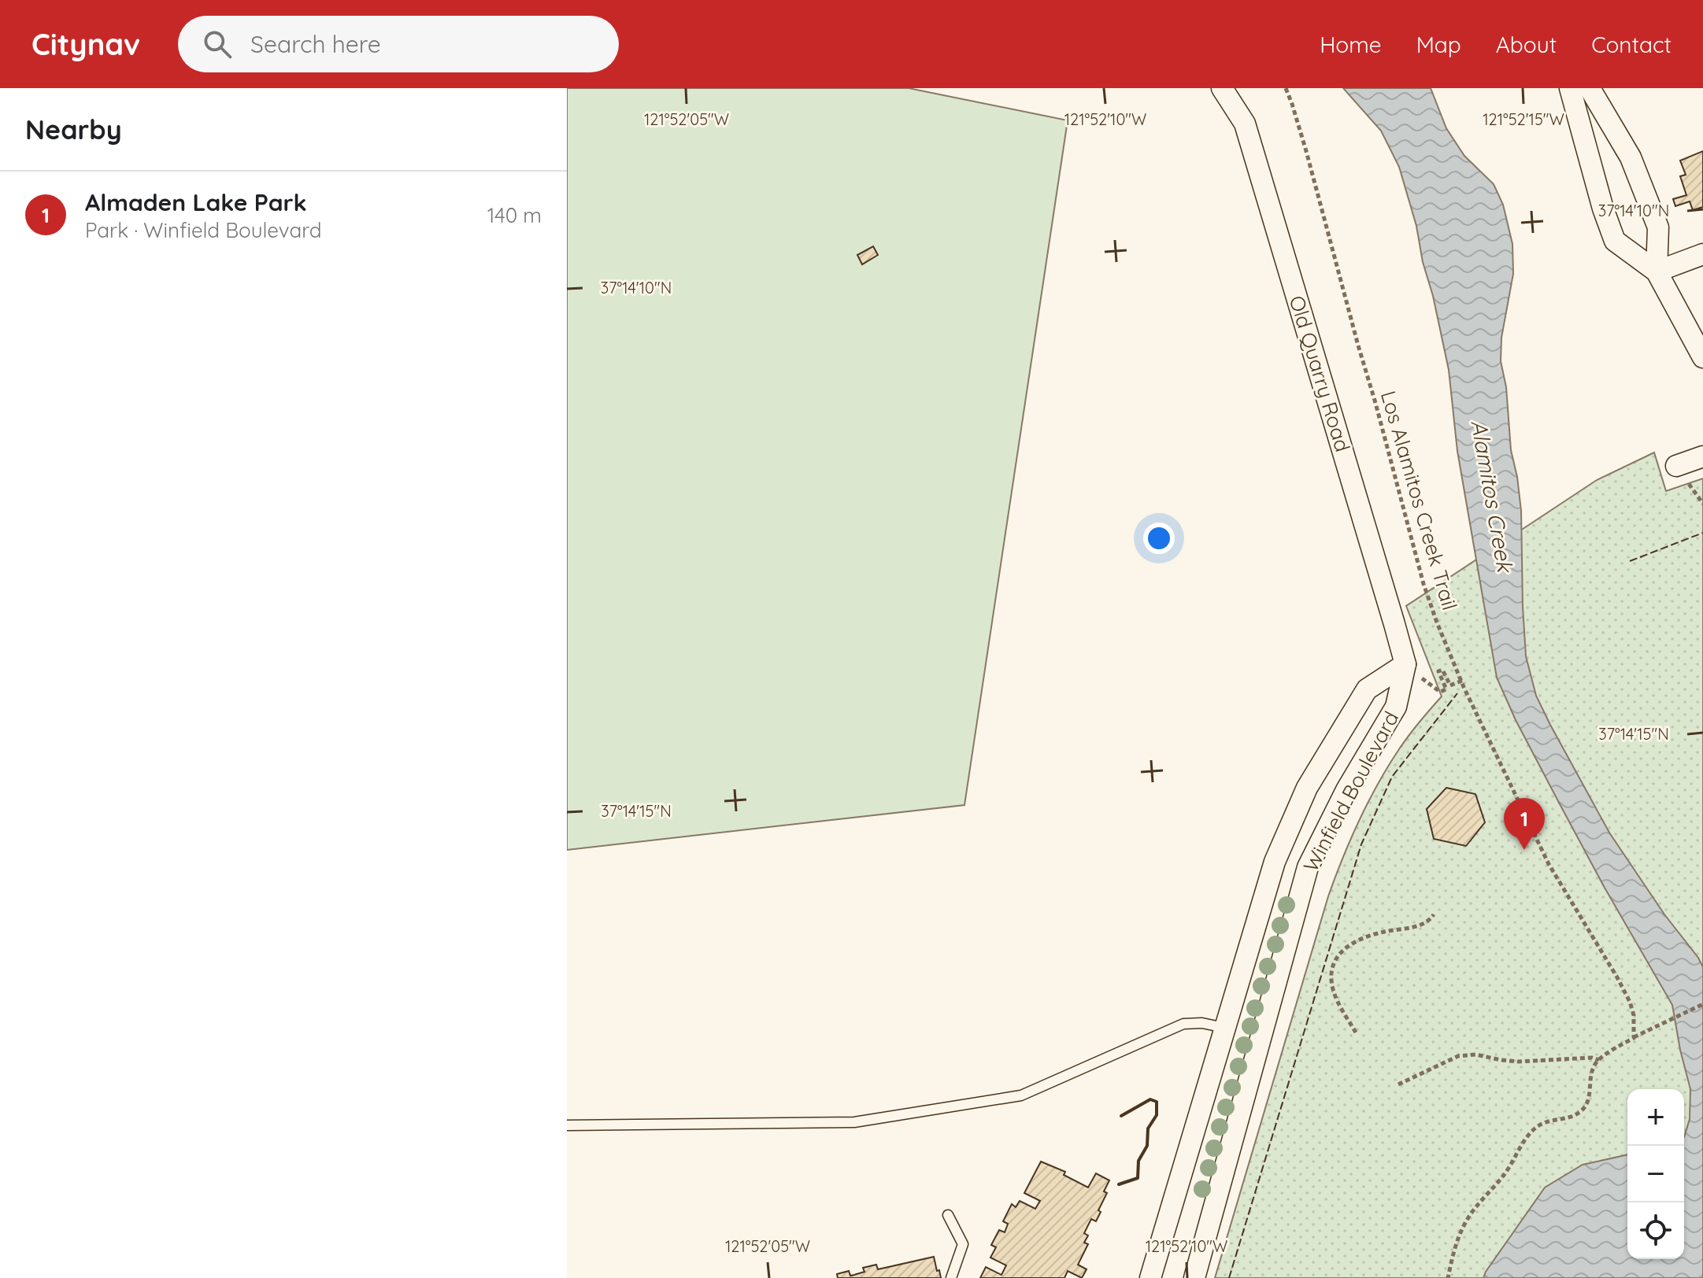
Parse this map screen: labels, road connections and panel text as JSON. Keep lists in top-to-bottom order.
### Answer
{
  "streets": {
    "street": ["Old Quarry Road", "Winfield Boulevard"],
    "path": ["Los Alamitos Creek Trail"]
  },
  "crossings": [
    ["Old Quarry Road", "Winfield Boulevard"]
  ],
  "water": ["Alamitos Creek"],
  "page": {
    "header": "Citynav",
    "search": "Search here",
    "nav": [
      "Home",
      "Map",
      "About",
      "Contact"
    ],
    "heading": "Nearby",
    "list": [
      {
        "mark": "1",
        "name": "Almaden Lake Park",
        "note": "Park · Winfield Boulevard",
        "value": "140 m"
      }
    ],
    "pins": "1",
    "map_buttons": ["+", "−"]
  },
  "coordinates": [
    "121°52'05\"W",
    "121°52'10\"W",
    "121°52'15\"W",
    "37°14'10\"N",
    "37°14'15\"N"
  ]
}
